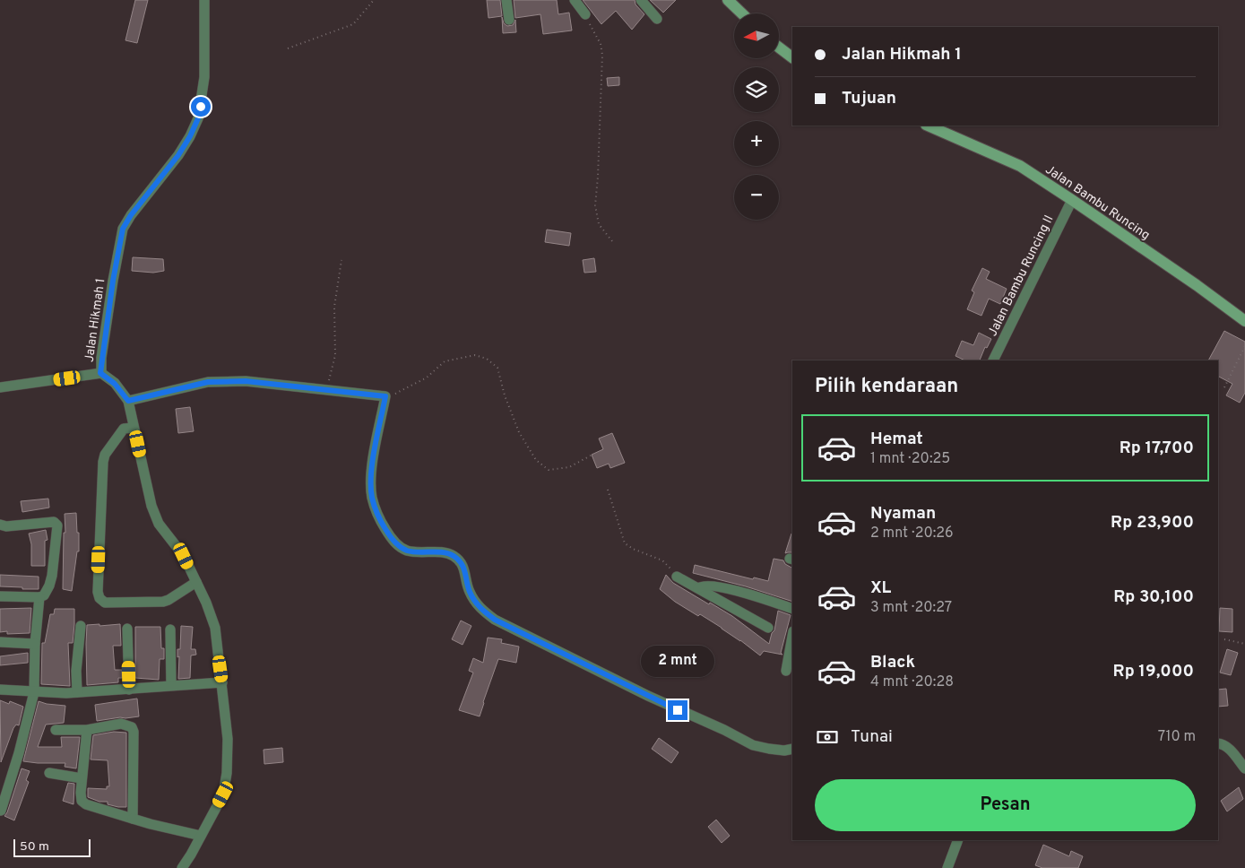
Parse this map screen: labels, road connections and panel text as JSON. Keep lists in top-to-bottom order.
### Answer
{
  "streets": {
    "street": ["Jalan Bambu Runcing", "Jalan Bambu Runcing II", "Jalan Hikmah 1"]
  },
  "crossings": [
    ["Jalan Bambu Runcing", "Jalan Bambu Runcing II"]
  ],
  "scale_bar": "50 m",
  "north": "left",
  "page": {
    "map_buttons": ["+", "−"],
    "banner": ["Jalan Hikmah 1", "Tujuan"],
    "heading": "Pilih kendaraan",
    "list": [
      {
        "name": "Hemat",
        "note": "1 mnt · 20:25",
        "value": "Rp 17,700"
      },
      {
        "name": "Nyaman",
        "note": "2 mnt · 20:26",
        "value": "Rp 23,900"
      },
      {
        "name": "XL",
        "note": "3 mnt · 20:27",
        "value": "Rp 30,100"
      },
      {
        "name": "Black",
        "note": "4 mnt · 20:28",
        "value": "Rp 19,000"
      }
    ],
    "bubble": "2 mnt",
    "pay": ["Tunai", "710 m"],
    "buttons": "Pesan",
    "scale": "50 m"
  }
}
